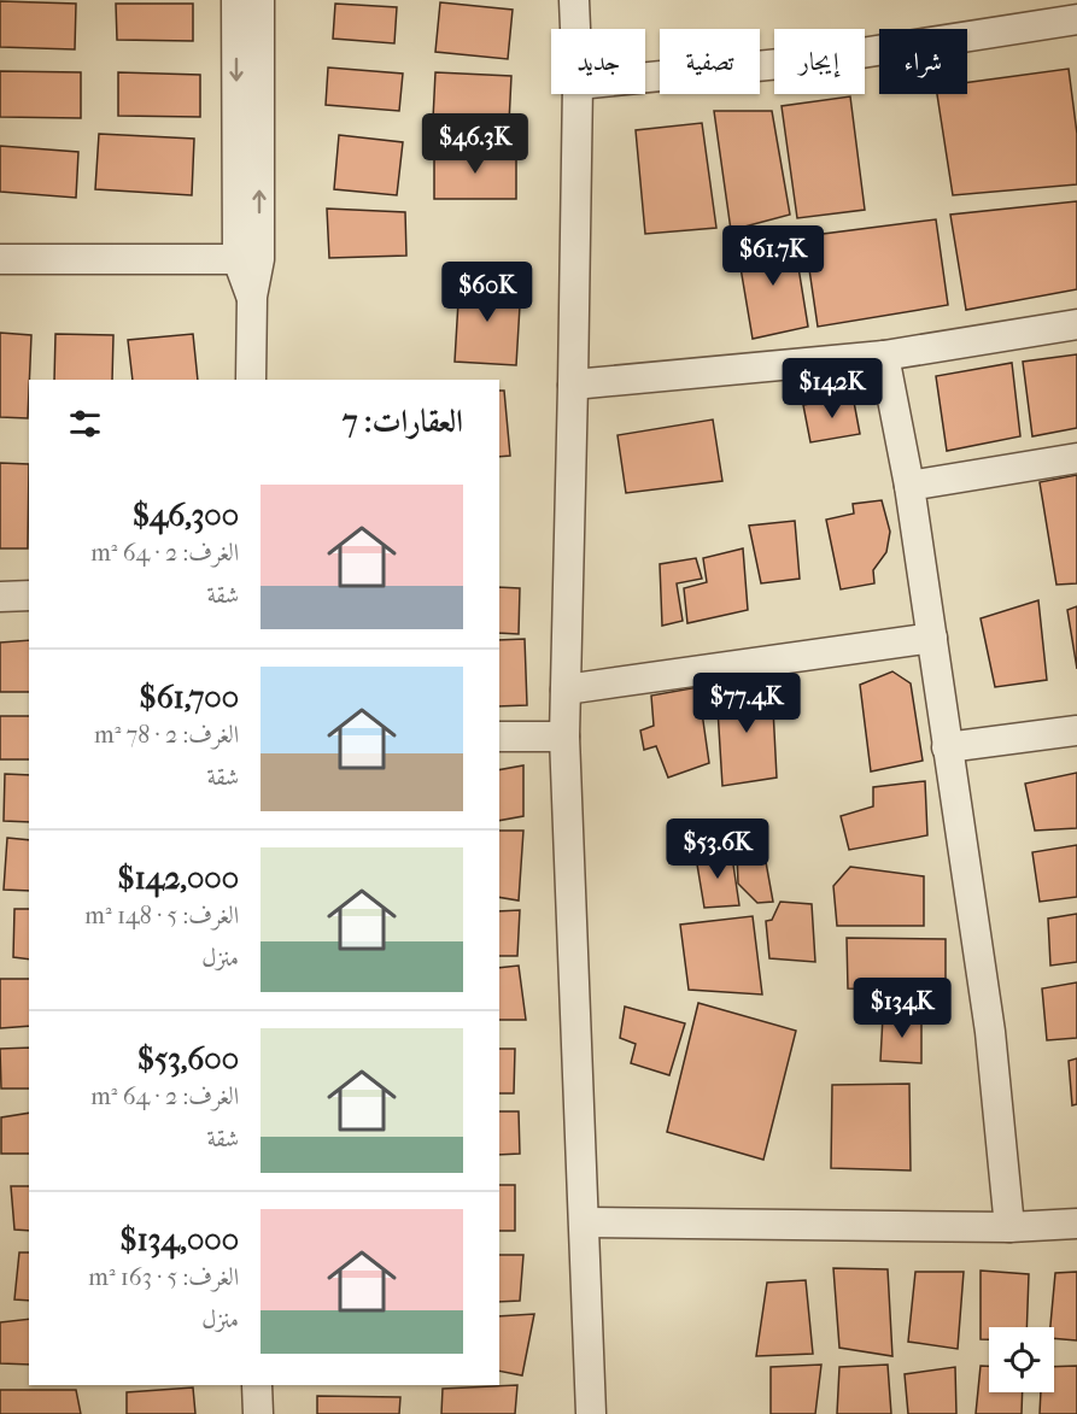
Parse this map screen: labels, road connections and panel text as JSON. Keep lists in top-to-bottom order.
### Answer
{
  "page": {
    "chip": [
      "شراء",
      "إيجار",
      "تصفية",
      "جديد"
    ],
    "price": [
      "$46.3K",
      "$61.7K",
      "$60K",
      "$142K",
      "$77.4K",
      "$53.6K",
      "$134K"
    ],
    "heading": "العقارات: 7",
    "list": [
      {
        "name": "$46,300",
        "note": "الغرف: 2 · 64 m² · شقة"
      },
      {
        "name": "$61,700",
        "note": "الغرف: 2 · 78 m² · شقة"
      },
      {
        "name": "$142,000",
        "note": "الغرف: 5 · 148 m² · منزل"
      },
      {
        "name": "$53,600",
        "note": "الغرف: 2 · 64 m² · شقة"
      },
      {
        "name": "$134,000",
        "note": "الغرف: 5 · 163 m² · منزل"
      }
    ]
  }
}
